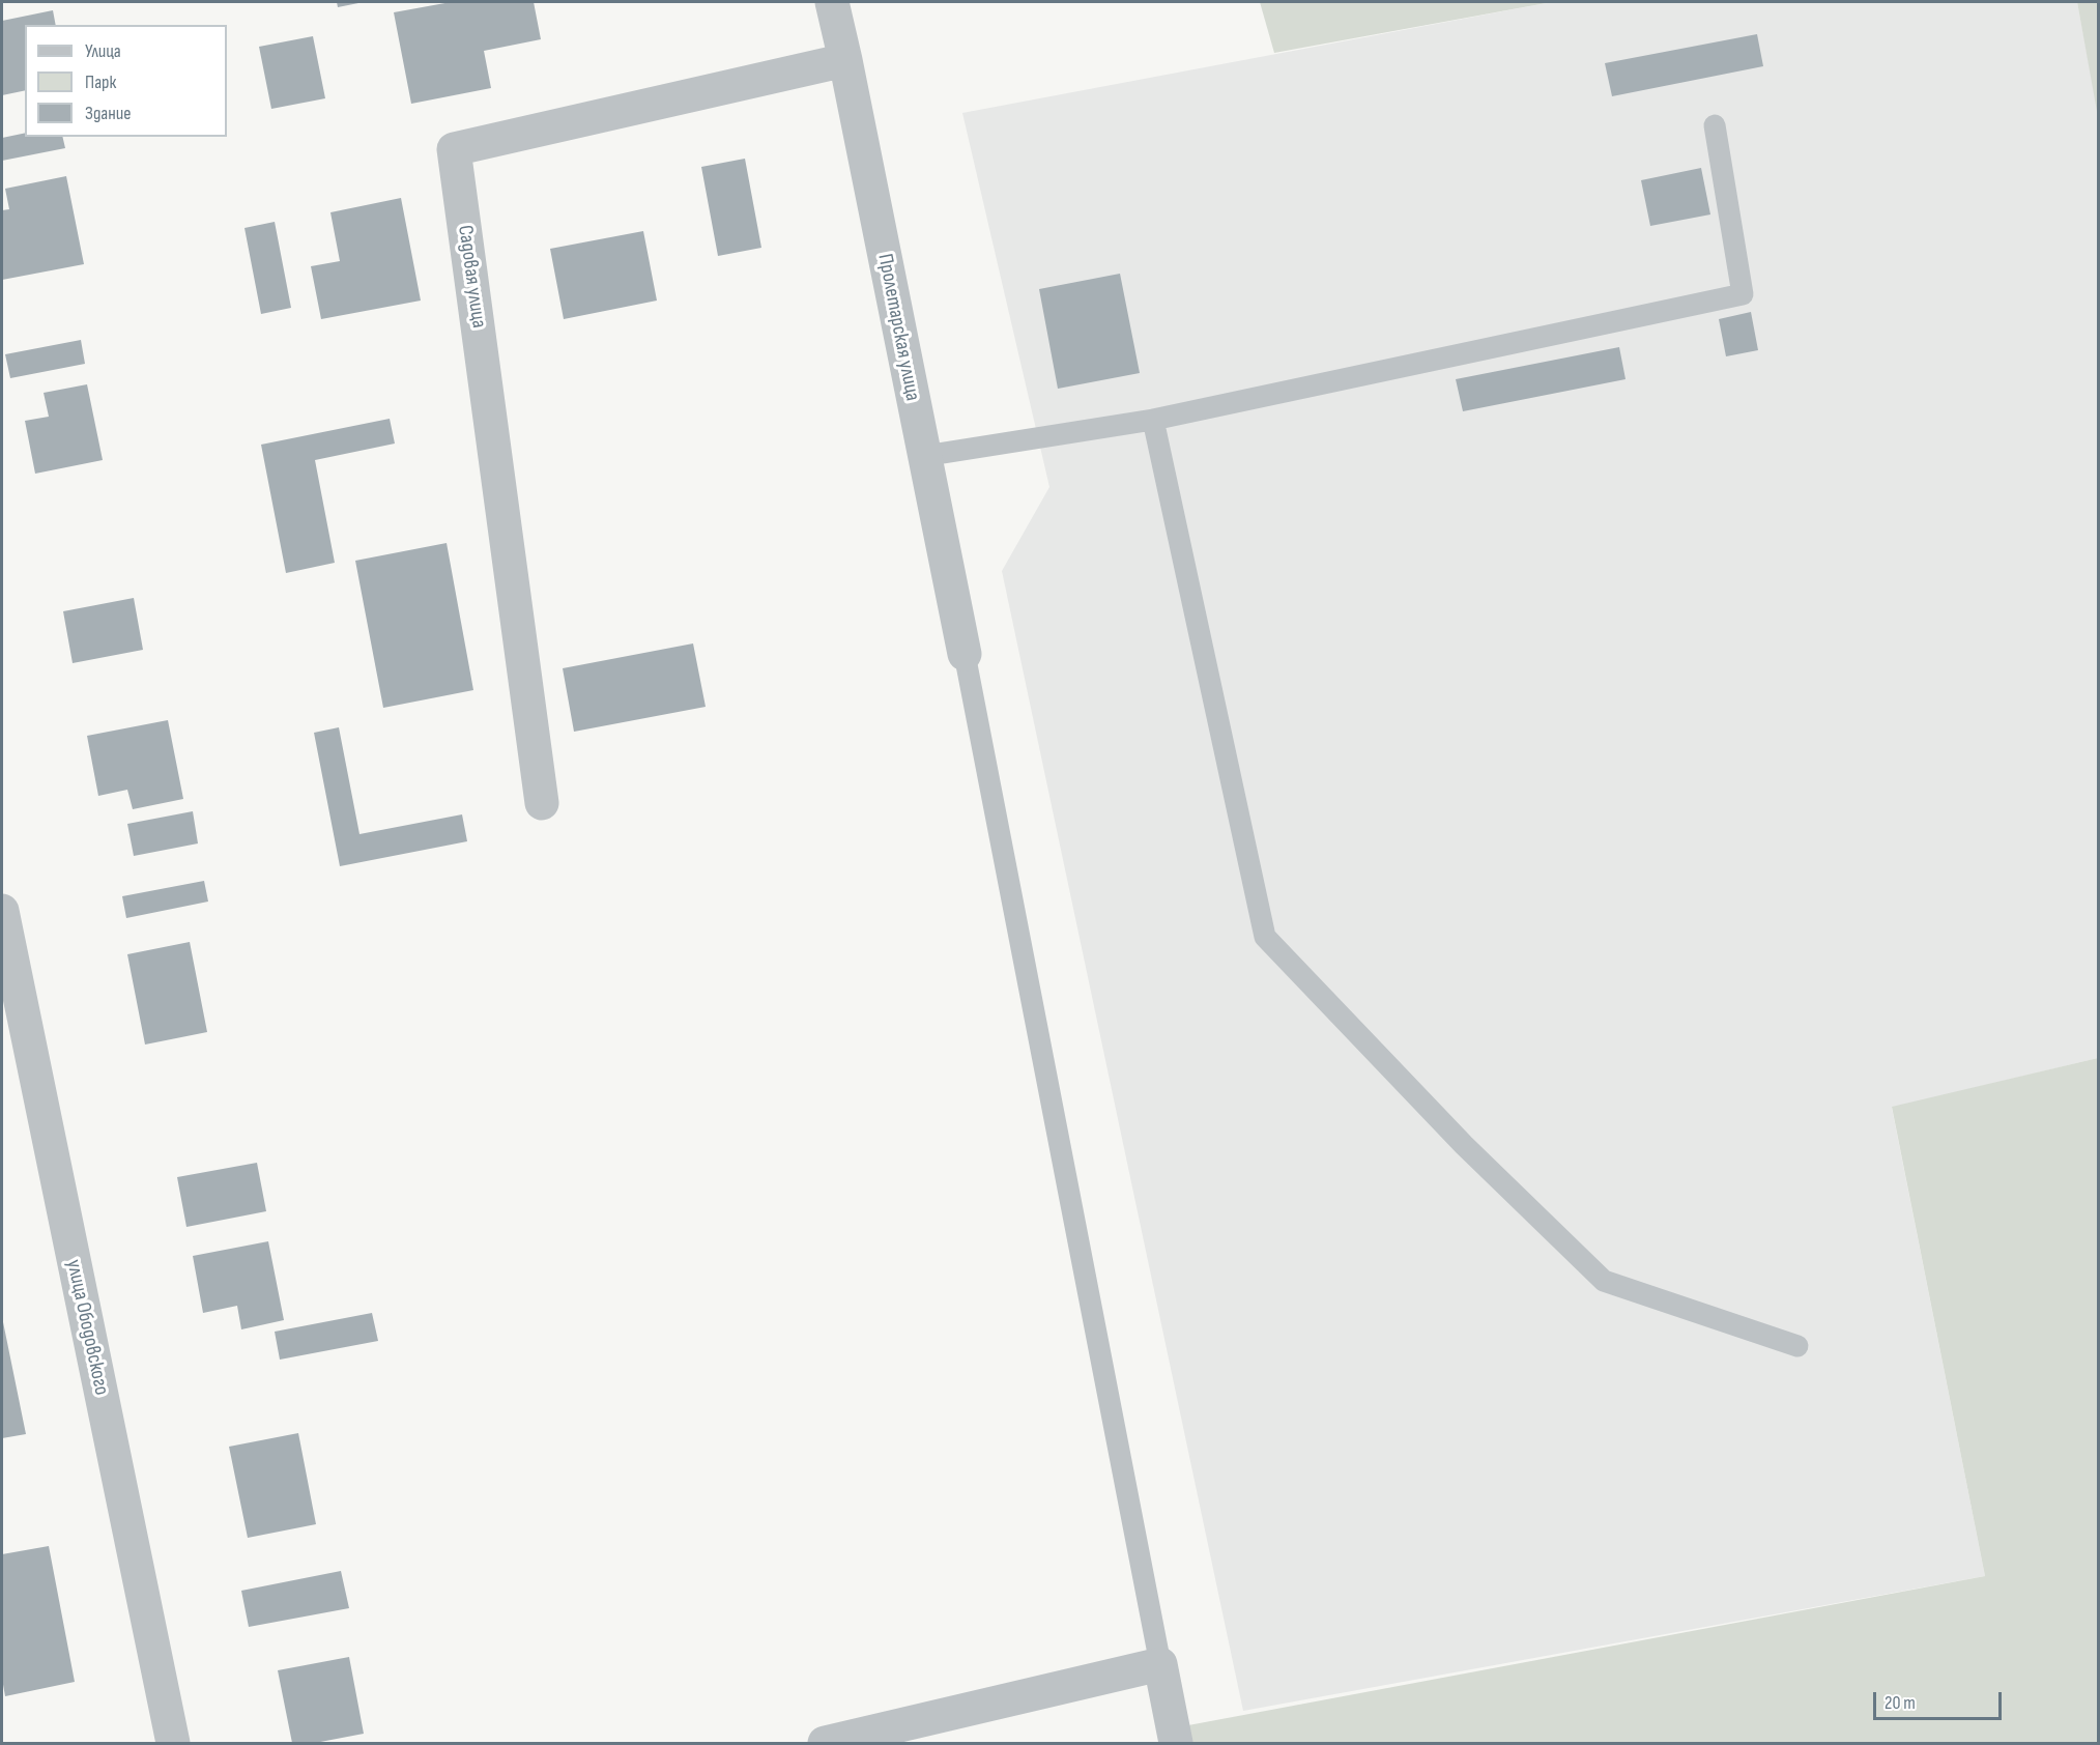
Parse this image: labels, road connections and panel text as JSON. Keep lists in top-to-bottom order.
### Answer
{
  "streets": {
    "street": ["Садовая улица", "Пролетарская улица", "улица Ободовского"]
  },
  "crossings": [
    ["Садовая улица", "Пролетарская улица"]
  ],
  "legend": ["Улица", "Парк", "Здание"],
  "scale_bar": "20 m"
}
